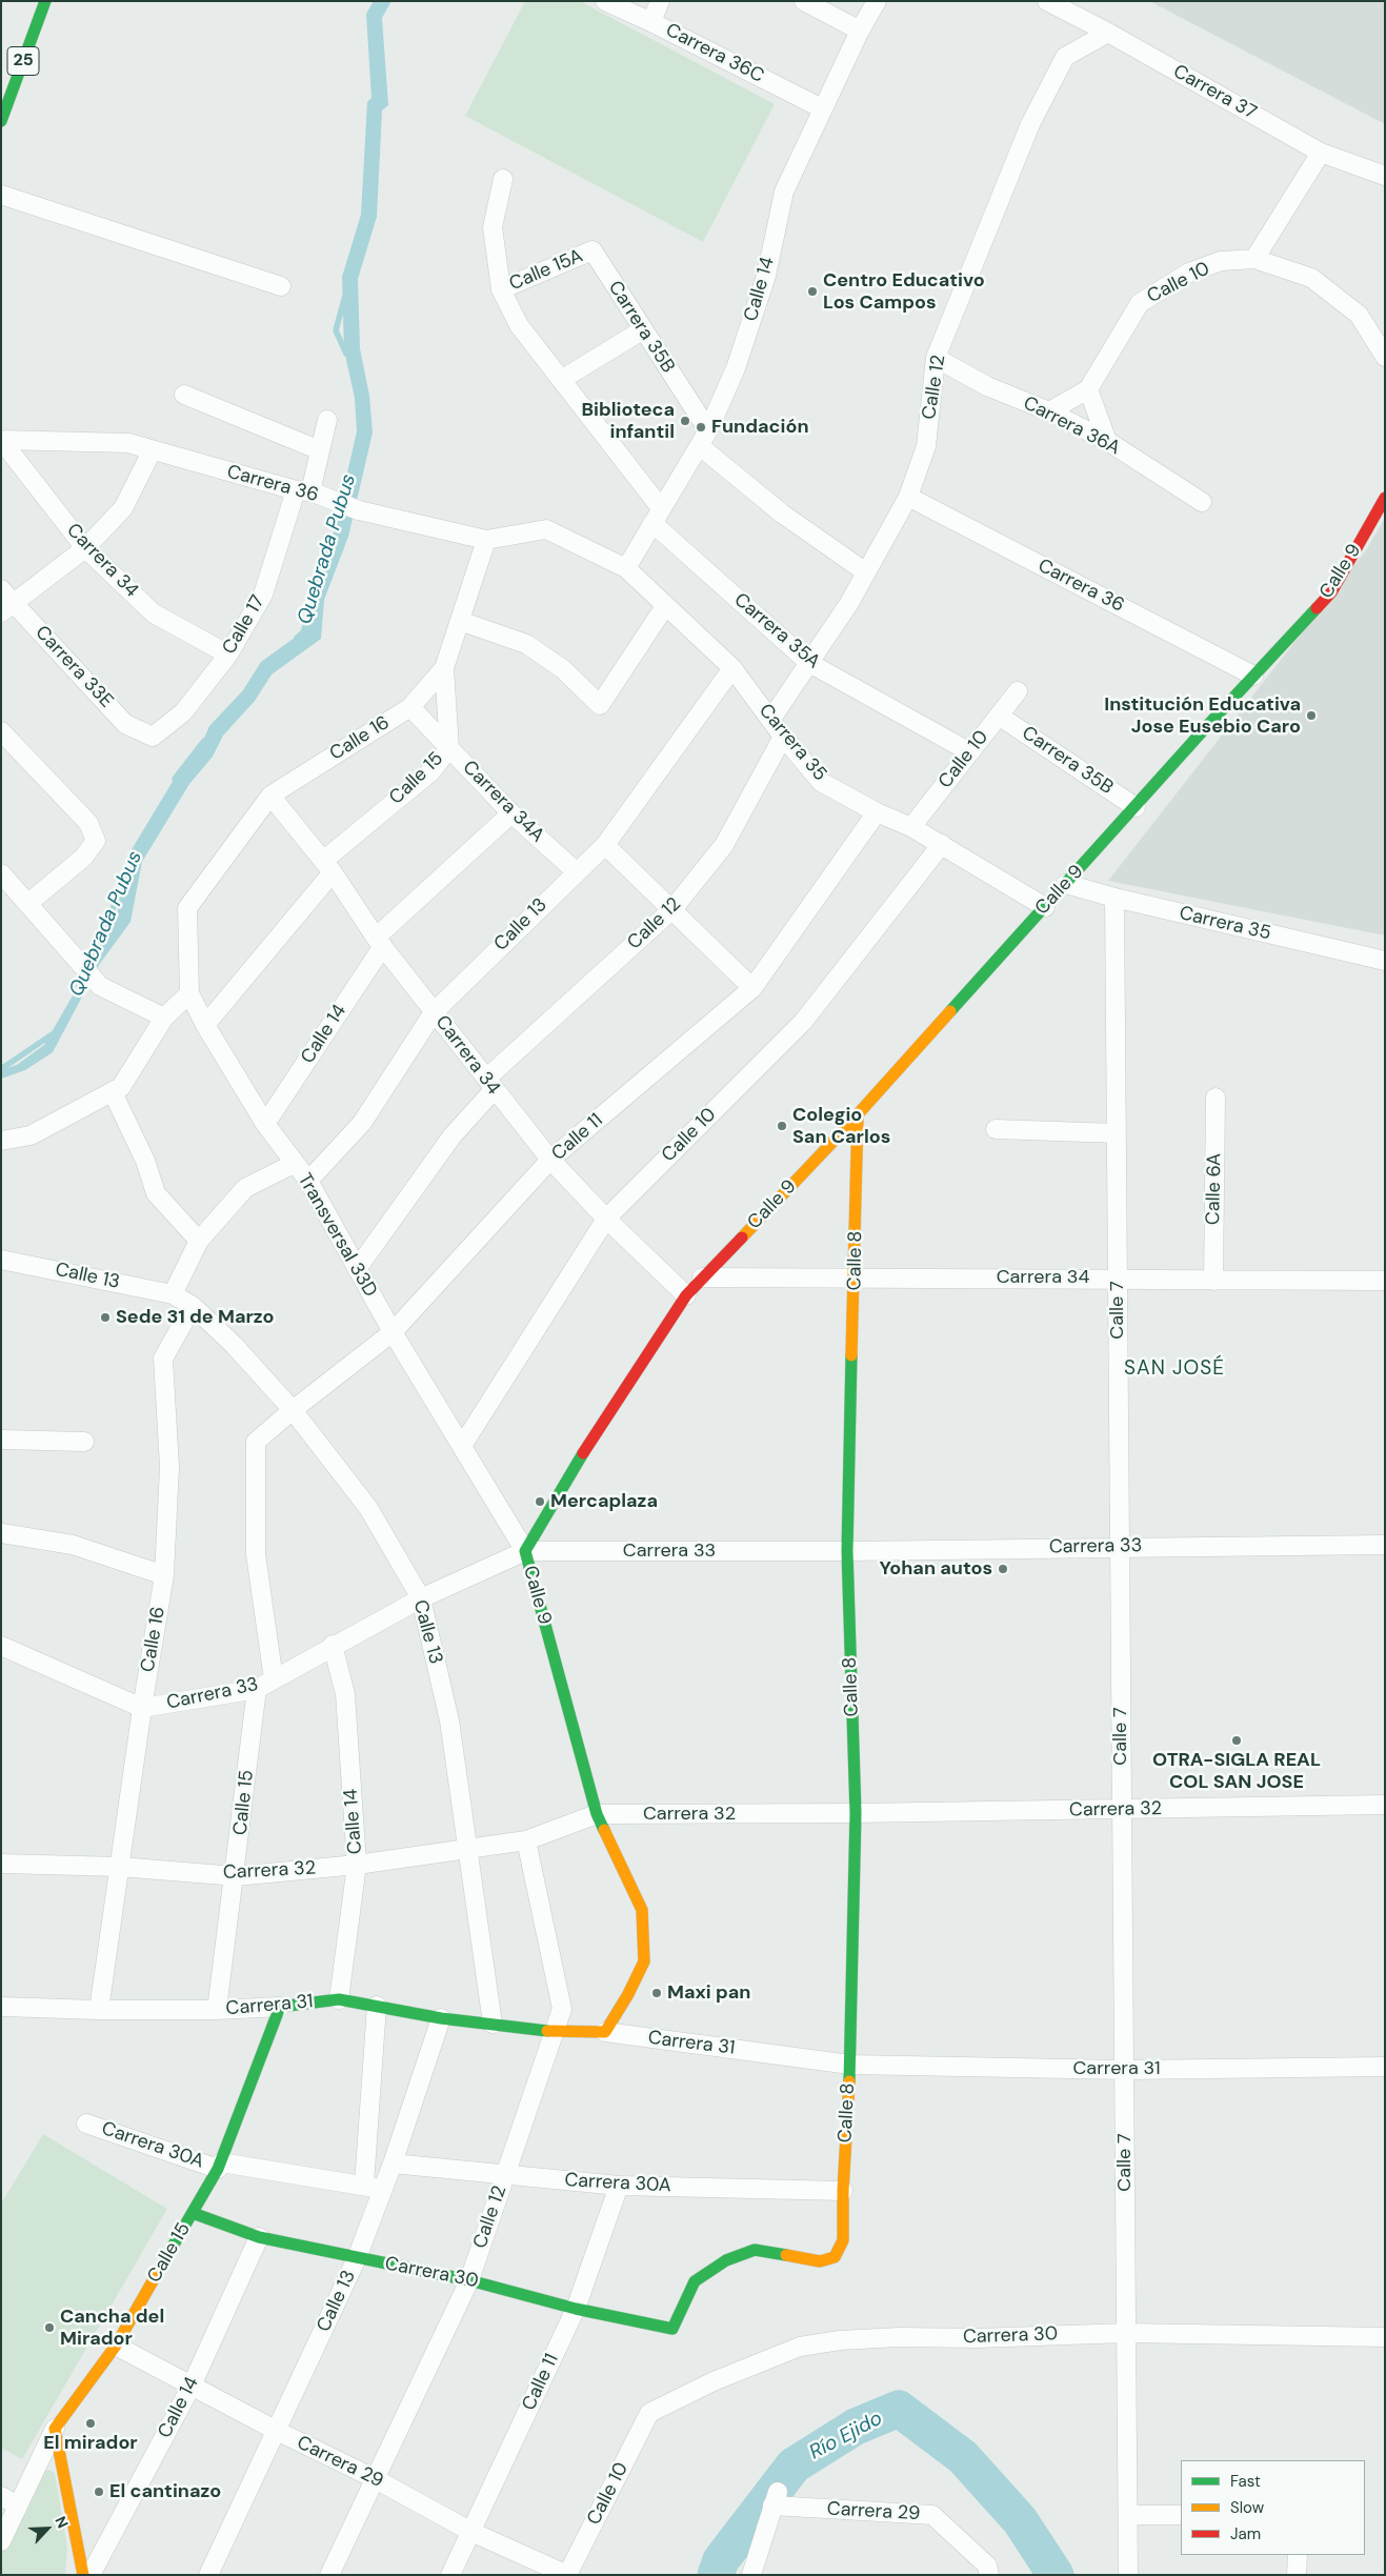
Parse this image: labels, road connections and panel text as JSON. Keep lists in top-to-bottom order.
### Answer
{
  "streets": {
    "main road": [
      "25",
      "Calle 9",
      "Calle 15",
      "Calle 8",
      "Carrera 31",
      "Carrera 30"
    ],
    "street": [
      "Carrera 36C",
      "Carrera 37",
      "Calle 15A",
      "Calle 10",
      "Calle 14",
      "Carrera 35B",
      "Calle 12",
      "Carrera 36A",
      "Carrera 36",
      "Carrera 34",
      "Calle 17",
      "Carrera 35A",
      "Carrera 33E",
      "Calle 16",
      "Carrera 35",
      "Carrera 34A",
      "Calle 13",
      "Calle 11",
      "Calle 6A",
      "Transversal 33D",
      "Calle 7",
      "Carrera 33",
      "Carrera 32",
      "Carrera 30A",
      "Carrera 29"
    ]
  },
  "crossings": [
    ["Carrera 36C", "Calle 14"],
    ["Carrera 37", "Calle 12"],
    ["Calle 15A", "Carrera 35B"],
    ["Calle 15A", "Carrera 35A"],
    ["Calle 10", "Carrera 35B"],
    ["Calle 10", "Carrera 36A"],
    ["Calle 10", "Carrera 34"],
    ["Calle 10", "Carrera 35A"],
    ["Calle 10", "Carrera 35"],
    ["Calle 10", "Transversal 33D"],
    ["Calle 10", "Carrera 30"],
    ["Calle 10", "Carrera 29"],
    ["Calle 14", "Carrera 35B"],
    ["Calle 14", "Carrera 36"],
    ["Calle 14", "Carrera 34"],
    ["Calle 14", "Carrera 35A"],
    ["Calle 14", "Carrera 35"],
    ["Calle 14", "Carrera 34A"],
    ["Calle 14", "Transversal 33D"],
    ["Calle 14", "Carrera 33"],
    ["Calle 14", "Carrera 32"],
    ["Calle 14", "Carrera 31"],
    ["Calle 14", "Carrera 30"],
    ["Calle 14", "Carrera 29"],
    ["Carrera 35B", "Calle 12"],
    ["Carrera 35B", "Calle 9"],
    ["Calle 12", "Carrera 36A"],
    ["Calle 12", "Carrera 36"],
    ["Calle 12", "Carrera 34"],
    ["Calle 12", "Carrera 35A"],
    ["Calle 12", "Carrera 35"],
    ["Calle 12", "Transversal 33D"],
    ["Calle 12", "Carrera 32"],
    ["Calle 12", "Carrera 31"],
    ["Calle 12", "Carrera 30A"],
    ["Calle 12", "Carrera 30"],
    ["Calle 12", "Carrera 29"],
    ["Carrera 36", "Carrera 34"],
    ["Carrera 36", "Calle 9"],
    ["Carrera 36", "Calle 17"],
    ["Carrera 36", "Calle 16"],
    ["Carrera 36", "Carrera 35"],
    ["Carrera 34", "Calle 9"],
    ["Carrera 34", "Calle 17"],
    ["Carrera 34", "Calle 16"],
    ["Carrera 34", "Calle 15"],
    ["Carrera 34", "Calle 13"],
    ["Carrera 34", "Calle 11"],
    ["Carrera 34", "Calle 6A"],
    ["Carrera 34", "Calle 8"],
    ["Carrera 34", "Calle 7"],
    ["Calle 9", "Carrera 35"],
    ["Calle 9", "Transversal 33D"],
    ["Calle 9", "Calle 8"],
    ["Calle 9", "Carrera 33"],
    ["Calle 9", "Carrera 32"],
    ["Calle 9", "Carrera 31"],
    ["Calle 17", "Carrera 33E"],
    ["Calle 16", "Calle 15"],
    ["Calle 16", "Carrera 34A"],
    ["Calle 16", "Calle 13"],
    ["Calle 16", "Transversal 33D"],
    ["Calle 16", "Carrera 33"],
    ["Calle 16", "Carrera 32"],
    ["Calle 16", "Carrera 31"],
    ["Carrera 35", "Calle 13"],
    ["Carrera 35", "Calle 11"],
    ["Carrera 35", "Calle 7"],
    ["Calle 15", "Carrera 34A"],
    ["Calle 15", "Transversal 33D"],
    ["Calle 15", "Carrera 33"],
    ["Calle 15", "Carrera 32"],
    ["Calle 15", "Carrera 31"],
    ["Calle 15", "Carrera 30A"],
    ["Calle 15", "Carrera 30"],
    ["Calle 15", "Carrera 29"],
    ["Carrera 34A", "Calle 13"],
    ["Calle 13", "Calle 11"],
    ["Calle 13", "Transversal 33D"],
    ["Calle 13", "Carrera 33"],
    ["Calle 13", "Carrera 32"],
    ["Calle 13", "Carrera 31"],
    ["Calle 13", "Carrera 30A"],
    ["Calle 13", "Carrera 30"],
    ["Calle 13", "Carrera 29"],
    ["Calle 11", "Transversal 33D"],
    ["Calle 11", "Carrera 33"],
    ["Calle 11", "Carrera 30A"],
    ["Calle 11", "Carrera 30"],
    ["Calle 11", "Carrera 29"],
    ["Transversal 33D", "Carrera 33"],
    ["Calle 8", "Carrera 33"],
    ["Calle 8", "Carrera 32"],
    ["Calle 8", "Carrera 31"],
    ["Calle 8", "Carrera 30A"],
    ["Calle 8", "Carrera 30"],
    ["Calle 7", "Carrera 33"],
    ["Calle 7", "Carrera 32"],
    ["Calle 7", "Carrera 31"],
    ["Calle 7", "Carrera 30"]
  ],
  "districts": ["SAN JOSÉ"],
  "water": ["Quebrada Pubus", "Río Ejido"],
  "places": [
    "Centro Educativo Los Campos",
    "Biblioteca infantil",
    "Fundación",
    "Institución Educativa Jose Eusebio Caro",
    "Colegio San Carlos",
    "Sede 31 de Marzo",
    "Mercaplaza",
    "Yohan autos",
    "OTRA-SIGLA REAL COL SAN JOSE",
    "Maxi pan",
    "Cancha del Mirador",
    "El mirador",
    "El cantinazo"
  ],
  "legend": ["Fast", "Slow", "Jam"],
  "north": "top right"
}
